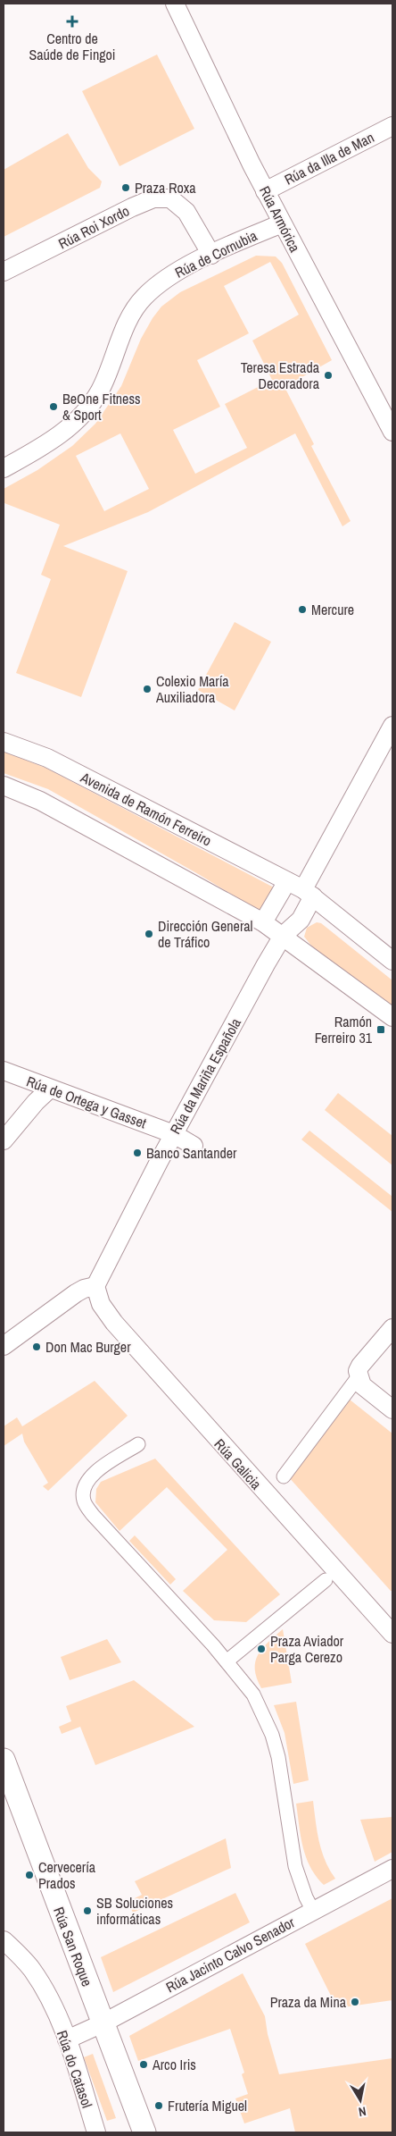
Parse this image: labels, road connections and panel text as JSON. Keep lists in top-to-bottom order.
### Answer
{
  "streets": {
    "street": [
      "Rúa da Illa de Man",
      "Rúa Armórica",
      "Rúa Roi Xordo",
      "Rúa de Cornubia",
      "Avenida de Ramón Ferreiro",
      "Rúa da Mariña Española",
      "Rúa de Ortega y Gasset",
      "Rúa Galicia",
      "Rúa San Roque",
      "Rúa Jacinto Calvo Senador",
      "Rúa do Catasol"
    ]
  },
  "crossings": [
    ["Rúa da Illa de Man", "Rúa Armórica"],
    ["Rúa Armórica", "Rúa de Cornubia"],
    ["Rúa Roi Xordo", "Rúa de Cornubia"],
    ["Rúa da Mariña Española", "Rúa de Ortega y Gasset"],
    ["Rúa da Mariña Española", "Rúa Galicia"],
    ["Rúa San Roque", "Rúa Jacinto Calvo Senador"],
    ["Rúa Jacinto Calvo Senador", "Rúa do Catasol"]
  ],
  "places": {
    "health": ["Centro de Saúde de Fingoi"],
    "other": [
      "Praza Roxa",
      "Teresa Estrada Decoradora",
      "BeOne Fitness & Sport",
      "Mercure",
      "Colexio María Auxiliadora",
      "Dirección General de Tráfico",
      "Banco Santander",
      "Don Mac Burger",
      "Praza Aviador Parga Cerezo",
      "Cervecería Prados",
      "SB Soluciones informáticas",
      "Praza da Mina",
      "Arco Iris",
      "Frutería Miguel"
    ],
    "transit": ["Ramón Ferreiro 31"]
  },
  "north": "bottom"
}
